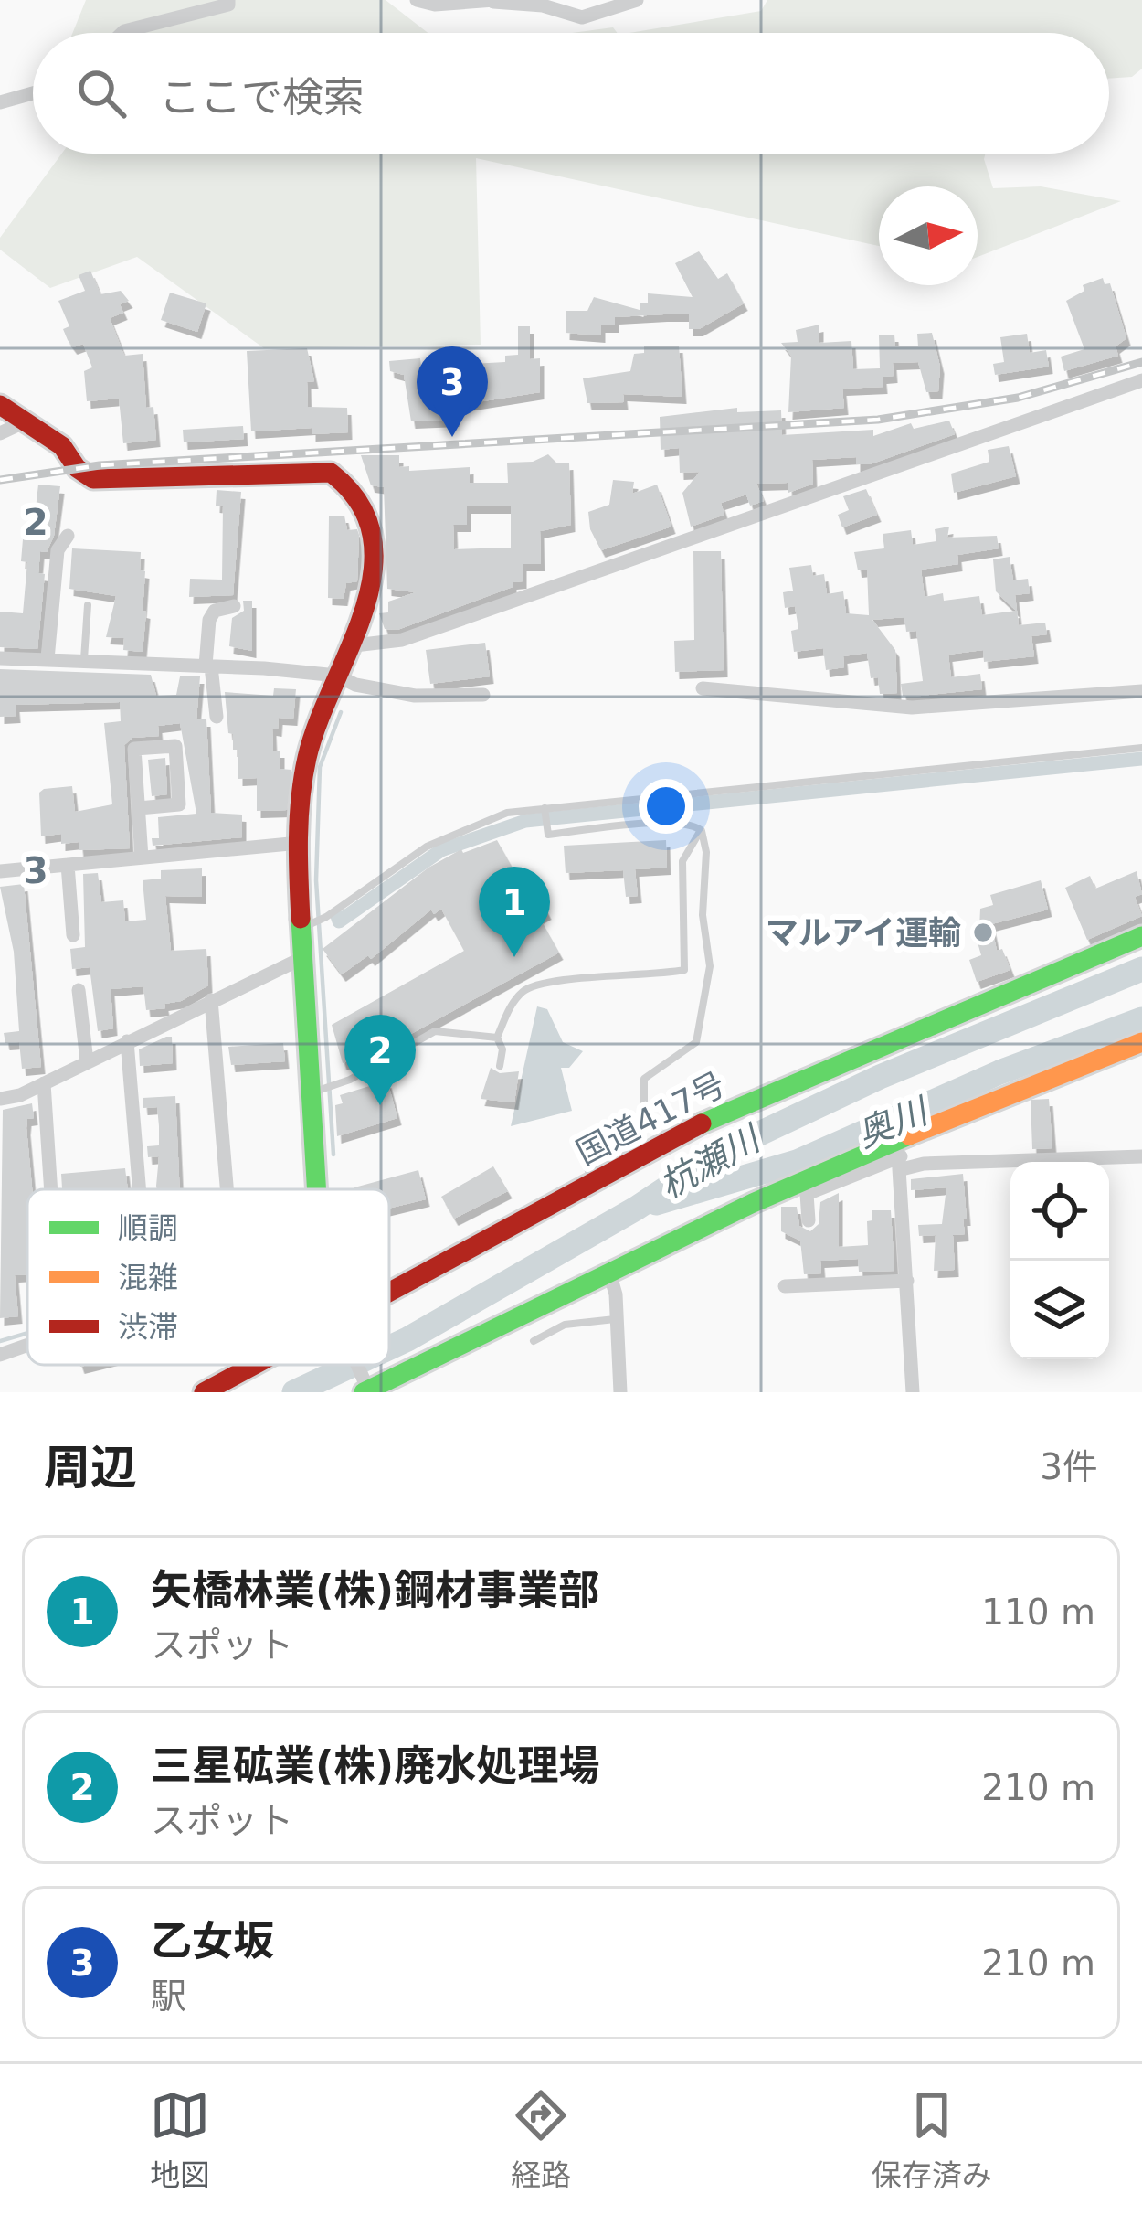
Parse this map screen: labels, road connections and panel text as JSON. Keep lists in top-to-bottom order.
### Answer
{
  "streets": {
    "main road": ["国道417号"]
  },
  "water": ["奥川", "杭瀬川"],
  "places": ["マルアイ運輸"],
  "legend": ["順調", "混雑", "渋滞"],
  "north": "right",
  "page": {
    "search": "ここで検索",
    "pins": ["3", "1", "2"],
    "heading": ["周辺", "3件"],
    "list": [
      {
        "mark": "1",
        "name": "矢橋林業(株)鋼材事業部",
        "note": "スポット",
        "value": "110 m"
      },
      {
        "mark": "2",
        "name": "三星砿業(株)廃水処理場",
        "note": "スポット",
        "value": "210 m"
      },
      {
        "mark": "3",
        "name": "乙女坂",
        "note": "駅",
        "value": "210 m"
      }
    ],
    "nav": ["地図", "経路", "保存済み"]
  },
  "grid": {
    "rows": ["2", "3"]
  }
}
